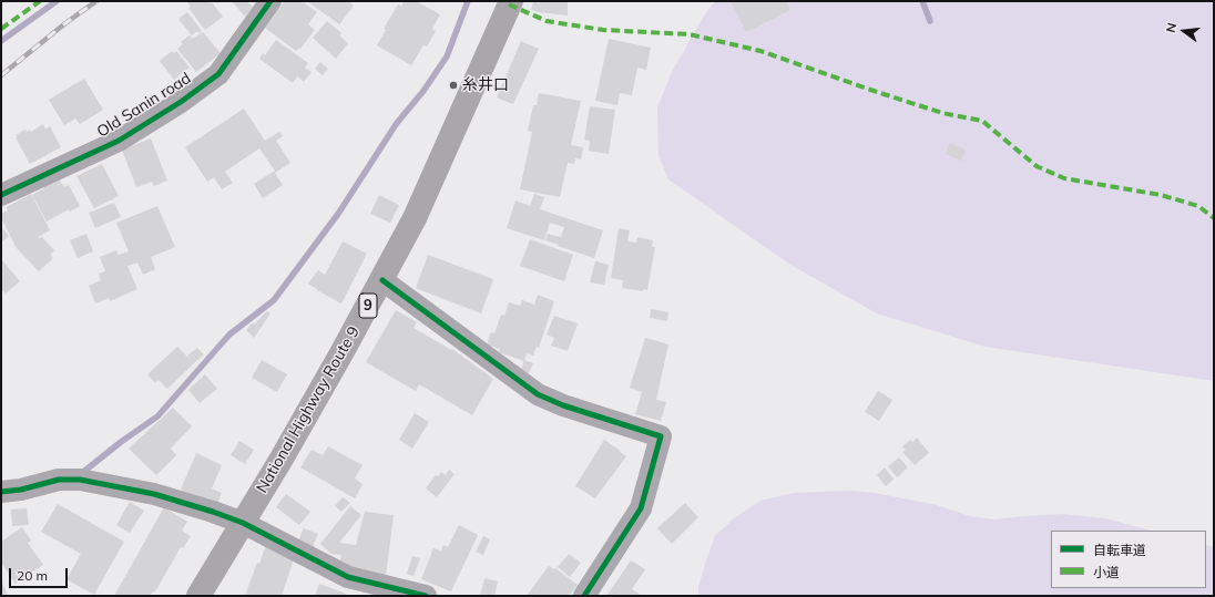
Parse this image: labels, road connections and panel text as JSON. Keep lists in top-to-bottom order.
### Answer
{
  "streets": {
    "highway": ["9", "National Highway Route 9"],
    "street": ["Old Sanin road"]
  },
  "places": ["糸井口"],
  "legend": ["自転車道", "小道"],
  "scale_bar": "20 m",
  "north": "left"
}
